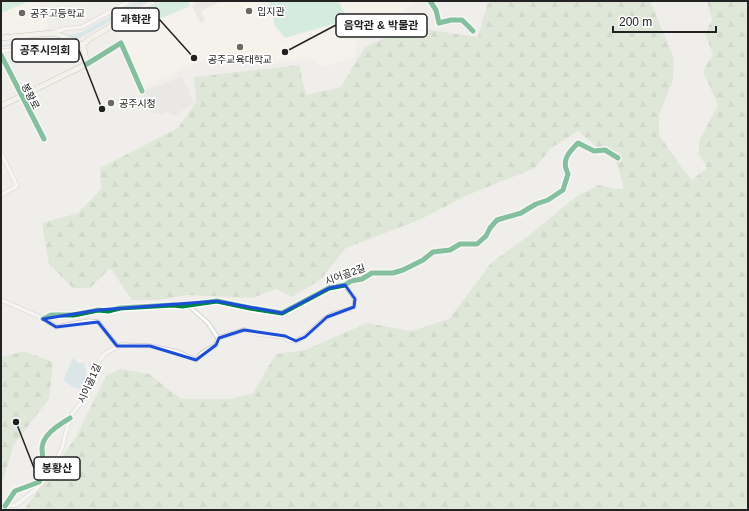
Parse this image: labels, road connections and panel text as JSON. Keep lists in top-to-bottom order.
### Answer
{
  "streets": {
    "main road": ["봉황로"],
    "street": ["시어골2길", "시어골1길"]
  },
  "places": [
    "입지관",
    "공주고등학교",
    "공주교육대학교",
    "음악관 & 박물관",
    "과학관",
    "공주시청",
    "공주시의회",
    "봉황산"
  ],
  "scale_bar": "200 m"
}
